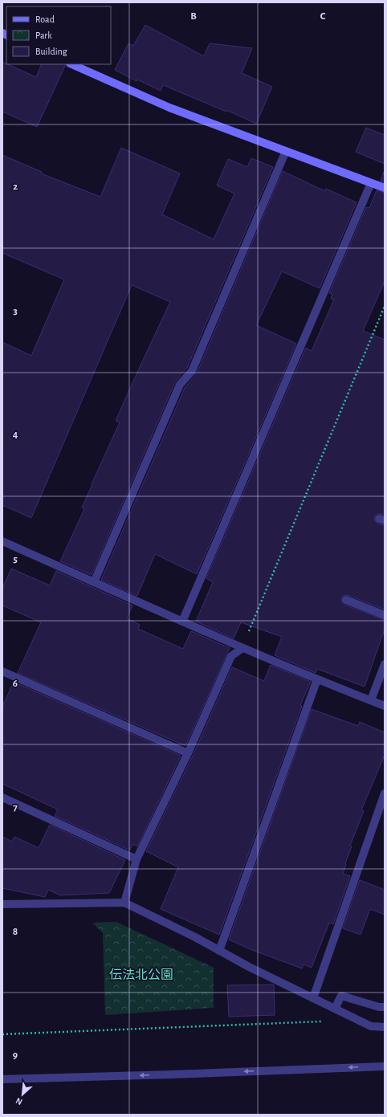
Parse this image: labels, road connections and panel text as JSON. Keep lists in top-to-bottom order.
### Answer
{
  "parks": ["伝法北公園"],
  "legend": ["Road", "Park", "Building"],
  "north": "bottom left",
  "grid": {
    "columns": ["B", "C"],
    "rows": [
      "2",
      "3",
      "4",
      "5",
      "6",
      "7",
      "8",
      "9"
    ]
  }
}
